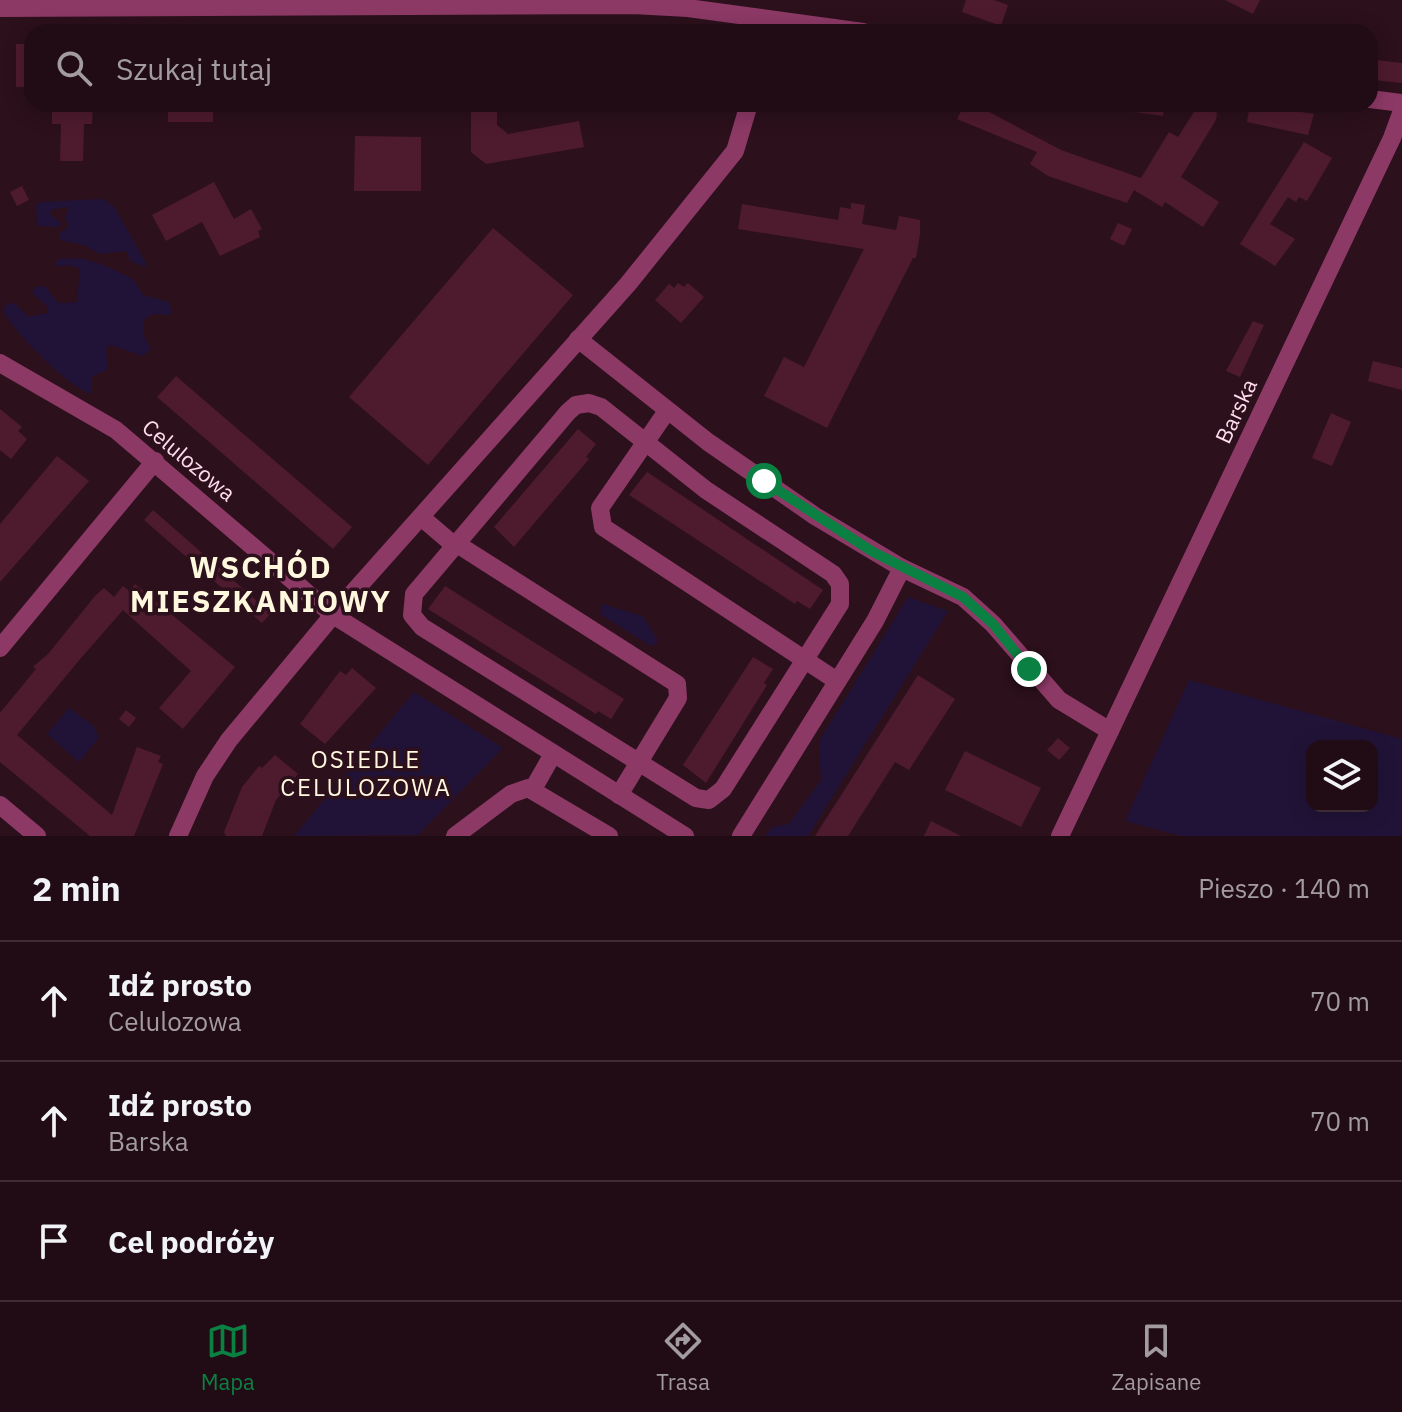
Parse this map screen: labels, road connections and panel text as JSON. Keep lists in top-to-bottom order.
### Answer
{
  "streets": {
    "street": ["Barska", "Celulozowa"]
  },
  "districts": ["WSCHÓD MIESZKANIOWY", "OSIEDLE CELULOZOWA"],
  "page": {
    "search": "Szukaj tutaj",
    "heading": ["2 min", "Pieszo · 140 m"],
    "list": [
      ["Idź prosto", "Celulozowa", "70 m"],
      ["Idź prosto", "Barska", "70 m"],
      "Cel podróży"
    ],
    "nav": ["Mapa", "Trasa", "Zapisane"]
  }
}
